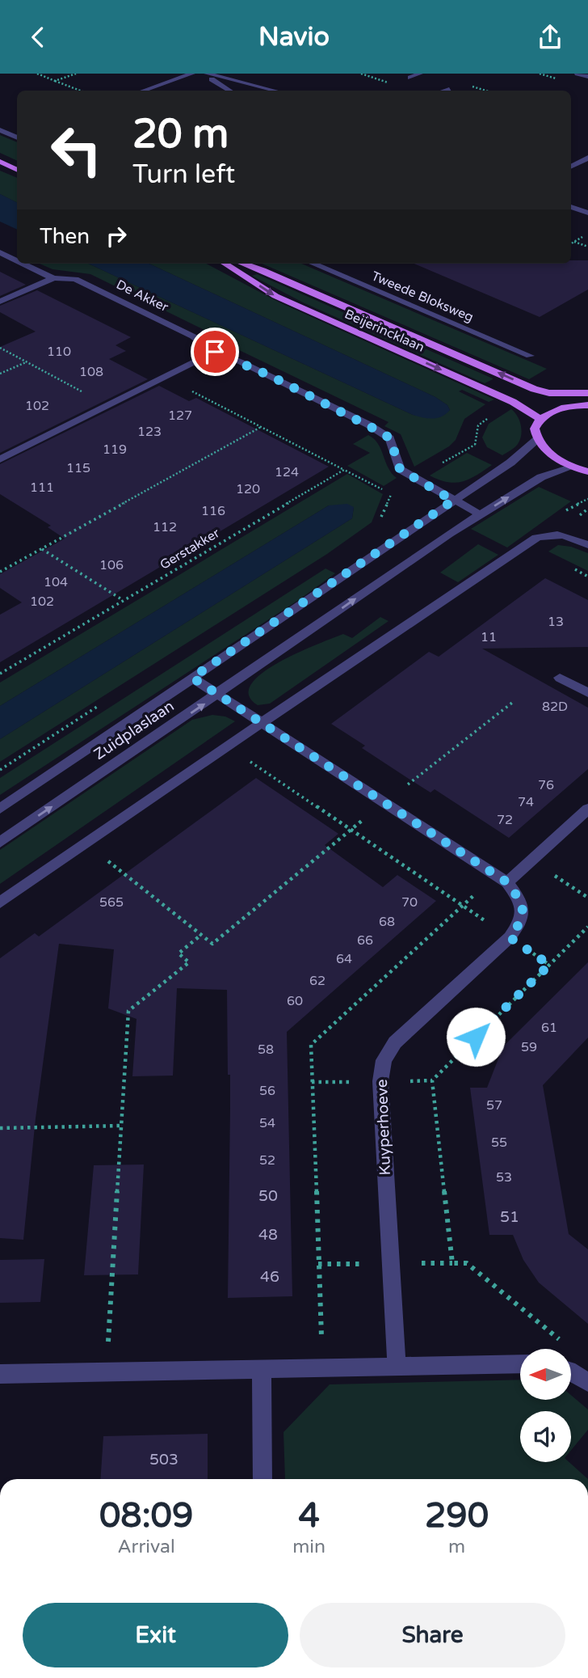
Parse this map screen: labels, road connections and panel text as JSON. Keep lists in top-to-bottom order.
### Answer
{
  "streets": {
    "main road": ["Beijerincklaan"],
    "street": [
      "De Akker",
      "Tweede Bloksweg",
      "Zuidplaslaan",
      "Kuyperhoeve"
    ],
    "path": ["Gerstakker"]
  },
  "crossings": [
    ["De Akker", "Zuidplaslaan"],
    ["Zuidplaslaan", "Kuyperhoeve"]
  ],
  "house_numbers": [
    "110",
    "108",
    "102",
    "127",
    "123",
    "119",
    "115",
    "124",
    "111",
    "120",
    "116",
    "112",
    "106",
    "104",
    "102",
    "13",
    "11",
    "82D",
    "76",
    "74",
    "72",
    "565",
    "70",
    "68",
    "66",
    "64",
    "62",
    "60",
    "61",
    "59",
    "58",
    "56",
    "57",
    "54",
    "55",
    "52",
    "53",
    "50",
    "51",
    "48",
    "46",
    "503"
  ],
  "north": "left",
  "page": {
    "header": "Navio",
    "turn": ["20 m", "Turn left"],
    "then": "Then",
    "eta": [
      "08:09",
      "Arrival",
      "4",
      "min",
      "290",
      "m"
    ],
    "buttons": ["Exit", "Share"]
  }
}
